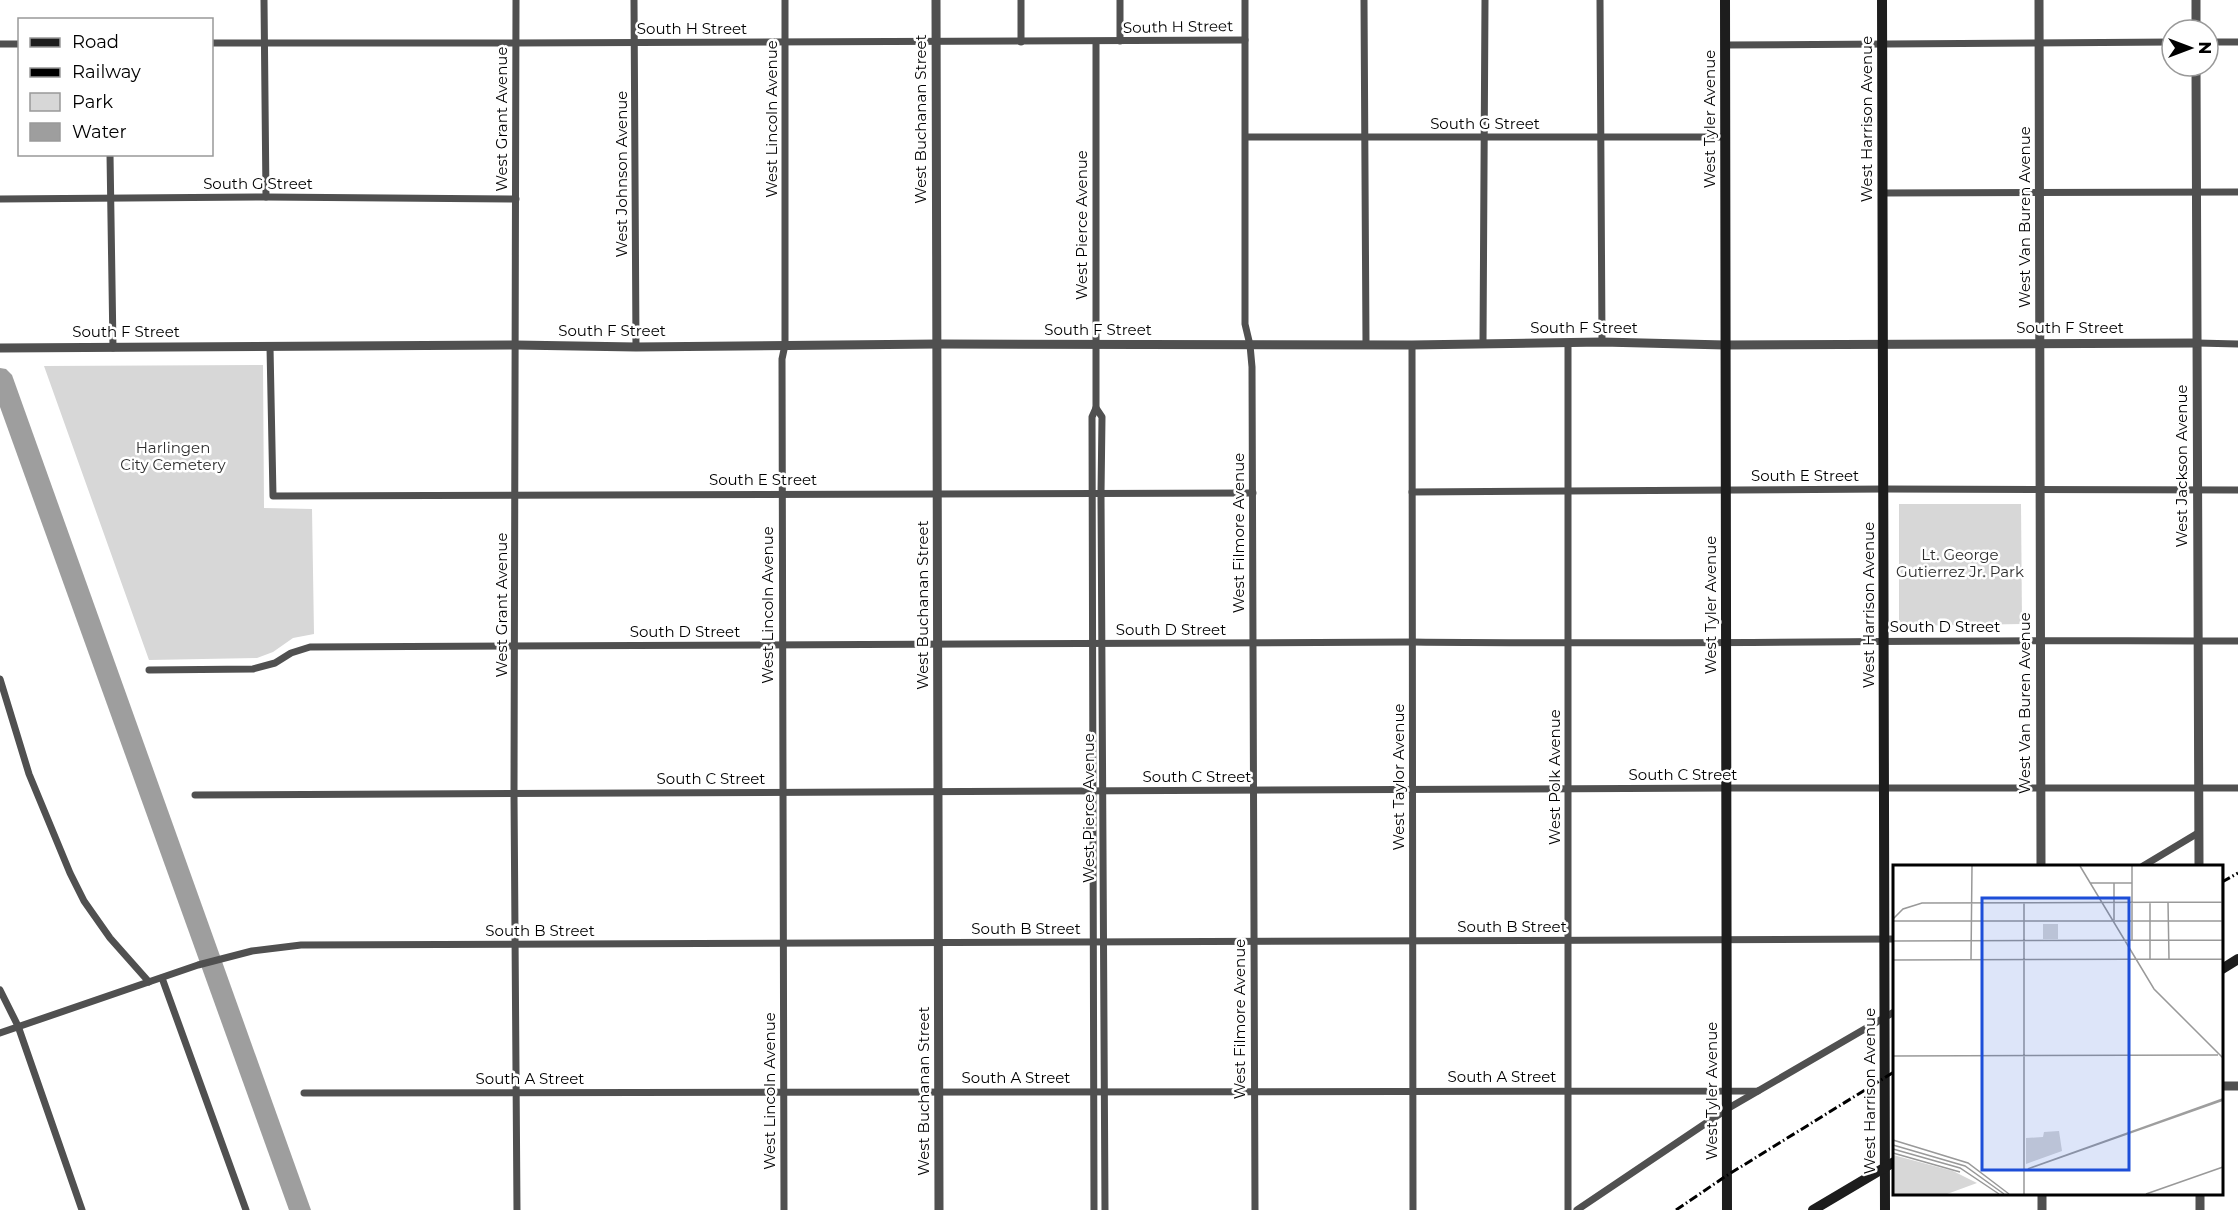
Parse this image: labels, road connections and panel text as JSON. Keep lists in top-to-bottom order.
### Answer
{
  "streets": {
    "main road": ["West Tyler Avenue", "West Harrison Avenue"],
    "street": [
      "South H Street",
      "West Grant Avenue",
      "West Lincoln Avenue",
      "West Buchanan Street",
      "South G Street",
      "West Johnson Avenue",
      "West Van Buren Avenue",
      "West Pierce Avenue",
      "South F Street",
      "West Jackson Avenue",
      "South E Street",
      "West Filmore Avenue",
      "South D Street",
      "South C Street",
      "West Taylor Avenue",
      "West Polk Avenue",
      "South B Street",
      "South A Street"
    ]
  },
  "crossings": [
    ["South H Street", "West Grant Avenue"],
    ["South H Street", "West Lincoln Avenue"],
    ["South H Street", "West Buchanan Street"],
    ["South H Street", "West Johnson Avenue"],
    ["South H Street", "West Pierce Avenue"],
    ["South H Street", "West Filmore Avenue"],
    ["West Grant Avenue", "South G Street"],
    ["West Grant Avenue", "South F Street"],
    ["West Grant Avenue", "South E Street"],
    ["West Grant Avenue", "South D Street"],
    ["West Grant Avenue", "South C Street"],
    ["West Grant Avenue", "South B Street"],
    ["West Grant Avenue", "South A Street"],
    ["West Lincoln Avenue", "South F Street"],
    ["West Lincoln Avenue", "South E Street"],
    ["West Lincoln Avenue", "South D Street"],
    ["West Lincoln Avenue", "South C Street"],
    ["West Lincoln Avenue", "South B Street"],
    ["West Lincoln Avenue", "South A Street"],
    ["West Buchanan Street", "South F Street"],
    ["West Buchanan Street", "South E Street"],
    ["West Buchanan Street", "South D Street"],
    ["West Buchanan Street", "South C Street"],
    ["West Buchanan Street", "South B Street"],
    ["West Buchanan Street", "South A Street"],
    ["West Tyler Avenue", "South G Street"],
    ["West Tyler Avenue", "South F Street"],
    ["West Tyler Avenue", "South E Street"],
    ["West Tyler Avenue", "South D Street"],
    ["West Tyler Avenue", "South C Street"],
    ["West Tyler Avenue", "South B Street"],
    ["West Tyler Avenue", "South A Street"],
    ["West Harrison Avenue", "South F Street"],
    ["West Harrison Avenue", "South E Street"],
    ["West Harrison Avenue", "South D Street"],
    ["West Harrison Avenue", "South C Street"],
    ["West Harrison Avenue", "South B Street"],
    ["South G Street", "West Filmore Avenue"],
    ["West Johnson Avenue", "South F Street"],
    ["West Van Buren Avenue", "South F Street"],
    ["West Van Buren Avenue", "South E Street"],
    ["West Van Buren Avenue", "South D Street"],
    ["West Van Buren Avenue", "South C Street"],
    ["West Pierce Avenue", "South F Street"],
    ["West Pierce Avenue", "South E Street"],
    ["West Pierce Avenue", "South D Street"],
    ["West Pierce Avenue", "South C Street"],
    ["West Pierce Avenue", "South B Street"],
    ["West Pierce Avenue", "South A Street"],
    ["South F Street", "West Jackson Avenue"],
    ["South F Street", "South E Street"],
    ["South F Street", "West Filmore Avenue"],
    ["South F Street", "West Taylor Avenue"],
    ["South F Street", "West Polk Avenue"],
    ["West Jackson Avenue", "South E Street"],
    ["West Jackson Avenue", "South D Street"],
    ["West Jackson Avenue", "South C Street"],
    ["South E Street", "West Filmore Avenue"],
    ["South E Street", "West Taylor Avenue"],
    ["South E Street", "West Polk Avenue"],
    ["West Filmore Avenue", "South D Street"],
    ["West Filmore Avenue", "South C Street"],
    ["West Filmore Avenue", "South B Street"],
    ["West Filmore Avenue", "South A Street"],
    ["South D Street", "West Taylor Avenue"],
    ["South D Street", "West Polk Avenue"],
    ["South C Street", "West Taylor Avenue"],
    ["South C Street", "West Polk Avenue"],
    ["West Taylor Avenue", "South B Street"],
    ["West Taylor Avenue", "South A Street"],
    ["West Polk Avenue", "South B Street"],
    ["West Polk Avenue", "South A Street"]
  ],
  "parks": ["Harlingen City Cemetery", "Lt. George Gutierrez Jr. Park"],
  "legend": [
    "Road",
    "Railway",
    "Park",
    "Water"
  ],
  "north": "right"
}
